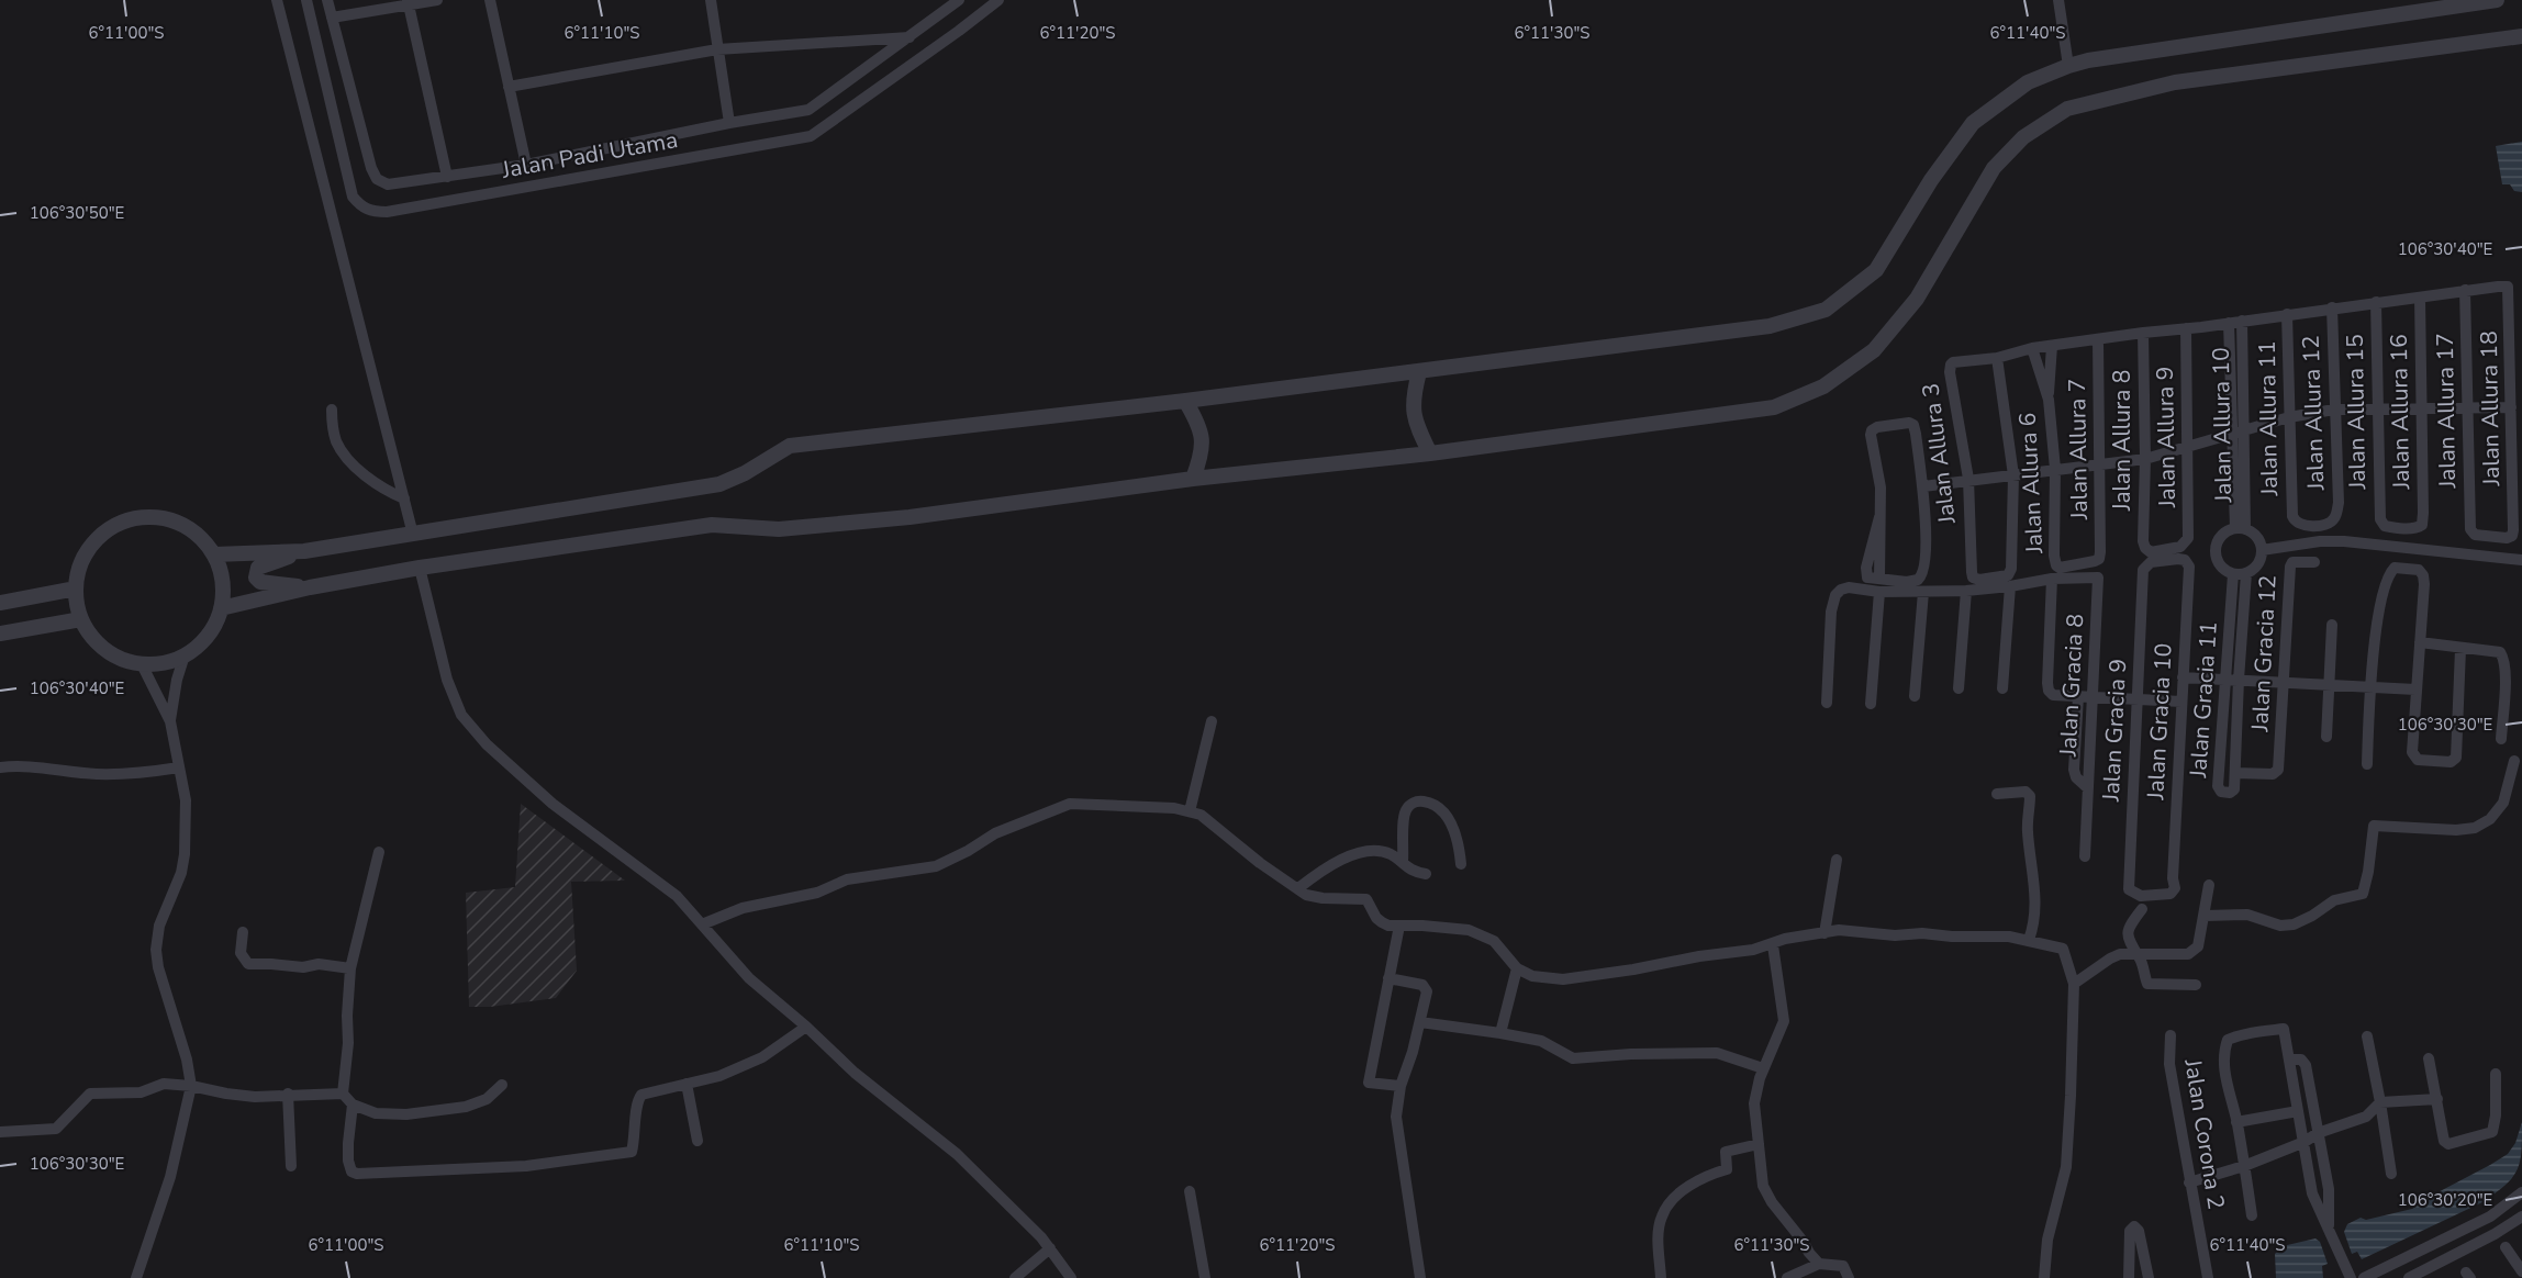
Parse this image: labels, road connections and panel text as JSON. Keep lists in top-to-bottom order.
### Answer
{
  "streets": {
    "street": [
      "Jalan Padi Utama",
      "Jalan Allura 18",
      "Jalan Allura 17",
      "Jalan Allura 15",
      "Jalan Allura 16",
      "Jalan Allura 12",
      "Jalan Allura 11",
      "Jalan Allura 10",
      "Jalan Allura 9",
      "Jalan Allura 8",
      "Jalan Allura 7",
      "Jalan Allura 3",
      "Jalan Allura 6",
      "Jalan Gracia 12",
      "Jalan Gracia 8",
      "Jalan Gracia 11",
      "Jalan Gracia 10",
      "Jalan Gracia 9",
      "Jalan Corona 2"
    ]
  },
  "crossings": [
    ["Jalan Allura 18", "Jalan Allura 17"],
    ["Jalan Allura 15", "Jalan Allura 16"],
    ["Jalan Allura 12", "Jalan Allura 11"],
    ["Jalan Allura 10", "Jalan Gracia 11"],
    ["Jalan Allura 9", "Jalan Allura 8"],
    ["Jalan Allura 7", "Jalan Allura 6"],
    ["Jalan Gracia 12", "Jalan Gracia 11"],
    ["Jalan Gracia 10", "Jalan Gracia 9"]
  ],
  "coordinates": [
    "6°11'00\"S",
    "6°11'10\"S",
    "6°11'20\"S",
    "6°11'30\"S",
    "6°11'40\"S",
    "106°30'50\"E",
    "106°30'40\"E",
    "106°30'30\"E",
    "106°30'20\"E"
  ]
}
